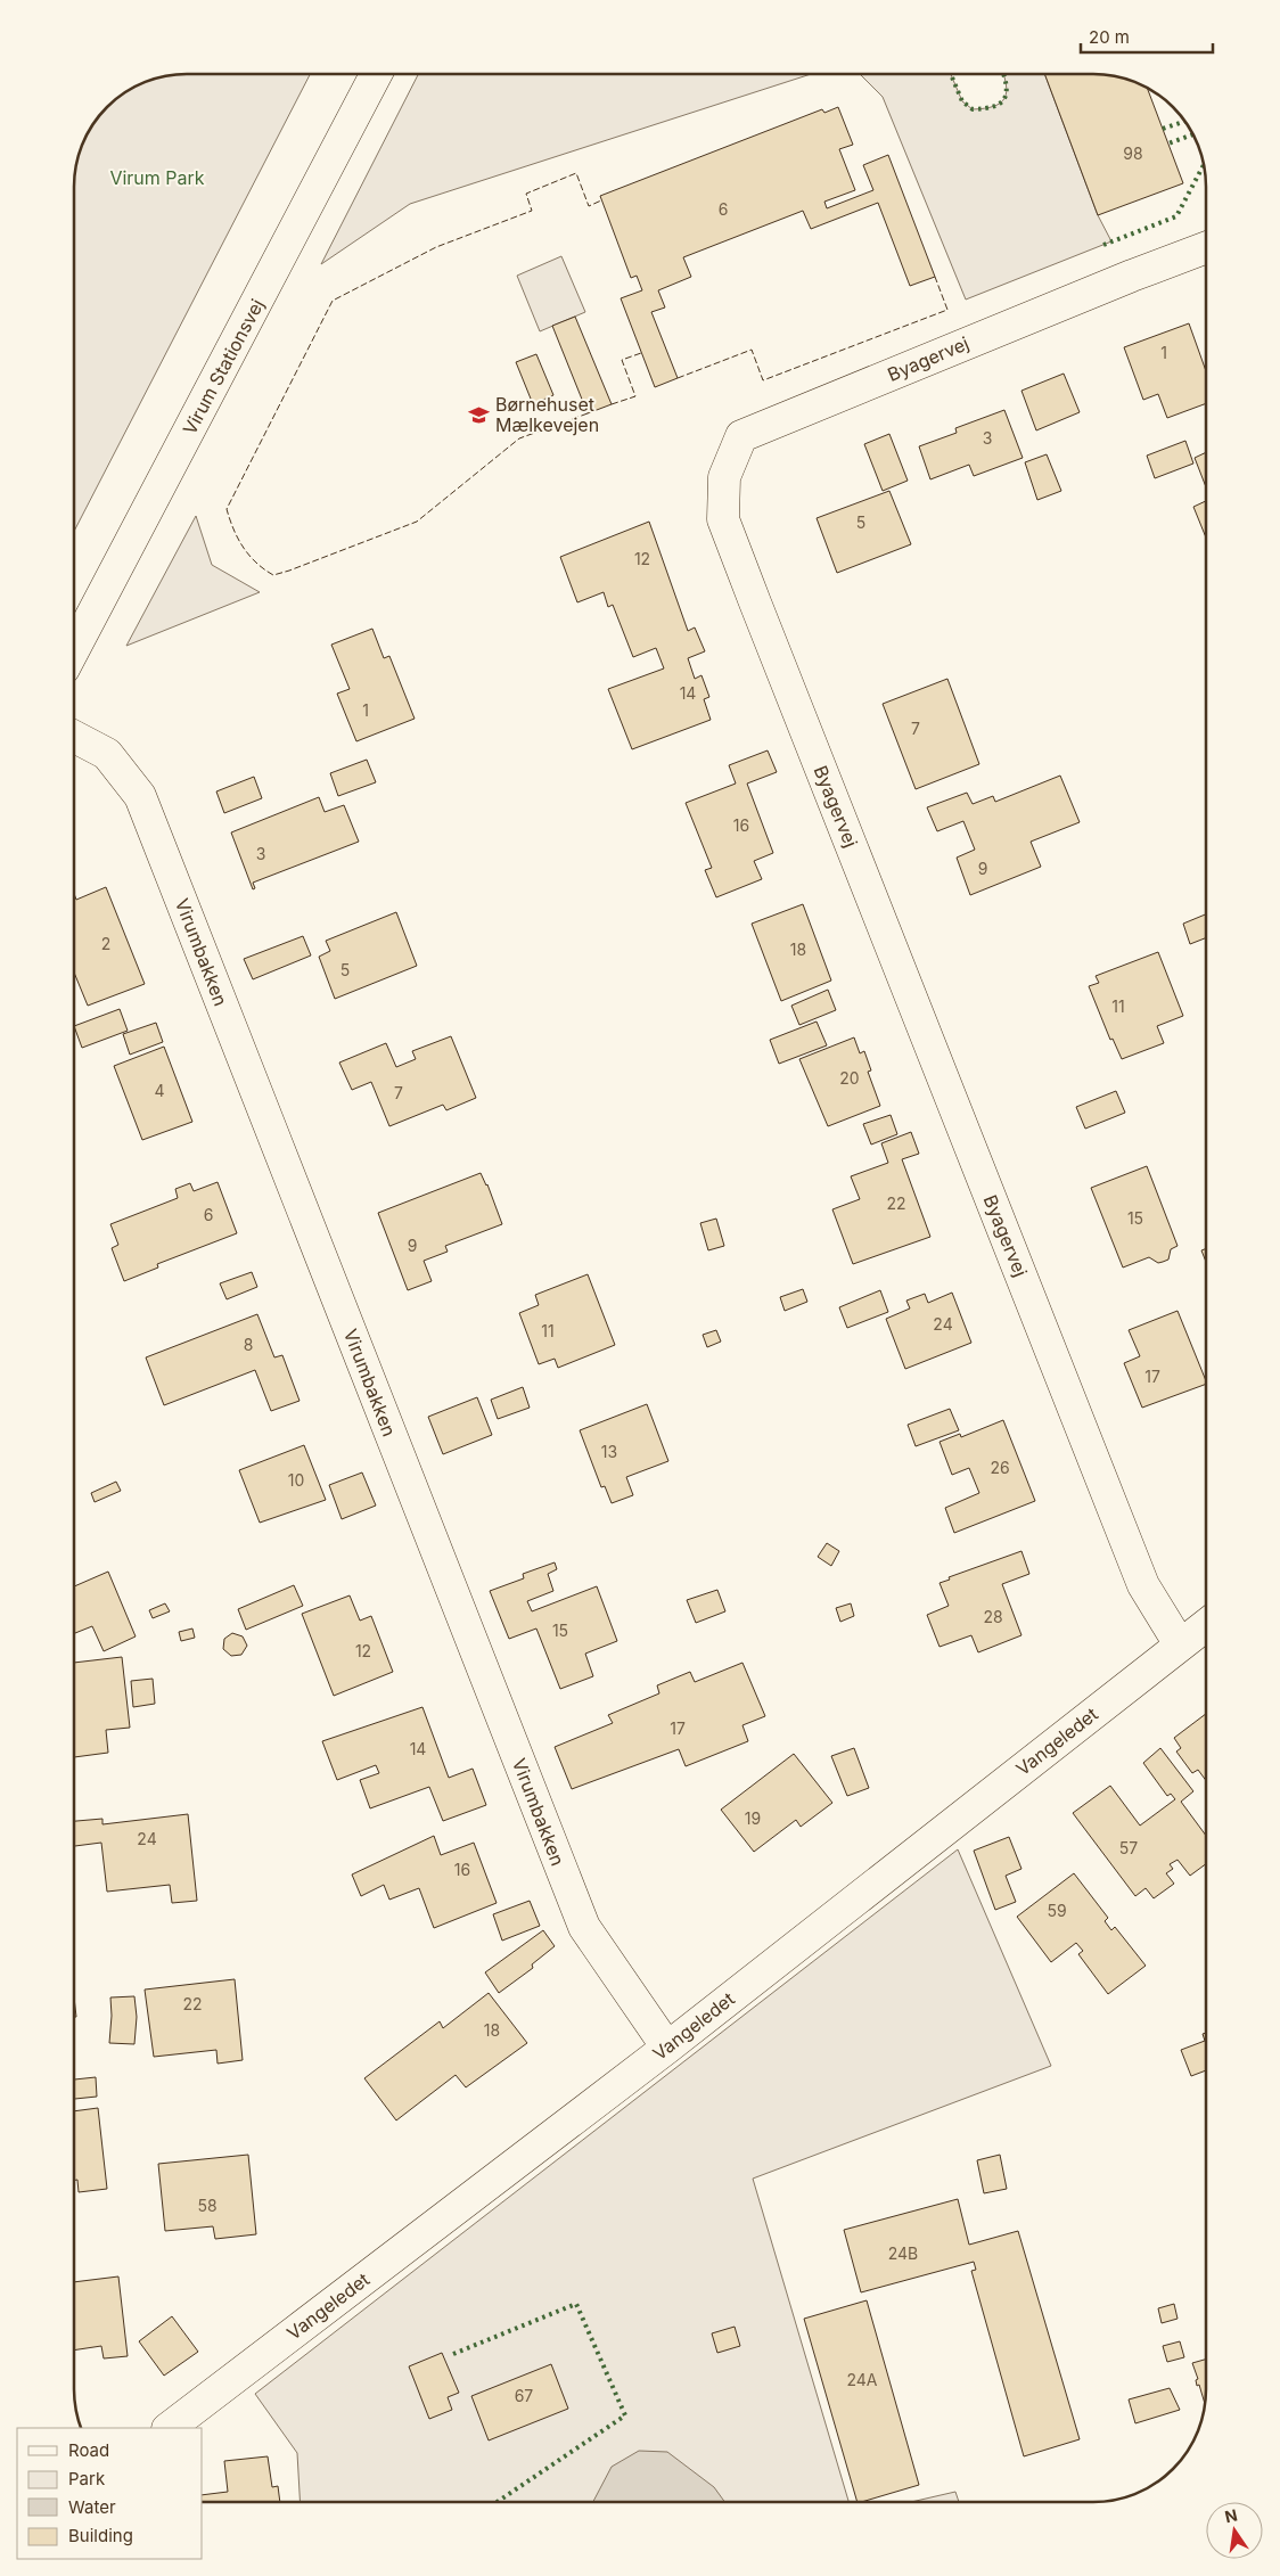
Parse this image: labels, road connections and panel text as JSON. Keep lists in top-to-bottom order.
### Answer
{
  "streets": {
    "street": [
      "Byagervej",
      "Virum Stationsvej",
      "Virumbakken",
      "Vangeledet"
    ]
  },
  "crossings": [
    ["Byagervej", "Vangeledet"],
    ["Virumbakken", "Vangeledet"]
  ],
  "parks": ["Virum Park"],
  "places": {
    "school or university": ["Børnehuset Mælkevejen"]
  },
  "house_numbers": [
    "98",
    "6",
    "1",
    "3",
    "5",
    "12",
    "14",
    "1",
    "7",
    "16",
    "3",
    "9",
    "2",
    "18",
    "5",
    "11",
    "20",
    "4",
    "7",
    "22",
    "6",
    "15",
    "9",
    "24",
    "11",
    "8",
    "17",
    "13",
    "26",
    "10",
    "28",
    "15",
    "12",
    "17",
    "14",
    "19",
    "24",
    "57",
    "16",
    "59",
    "22",
    "18",
    "58",
    "24B",
    "24A",
    "67"
  ],
  "legend": [
    "Road",
    "Park",
    "Water",
    "Building"
  ],
  "scale_bar": "20 m",
  "north": "top"
}
